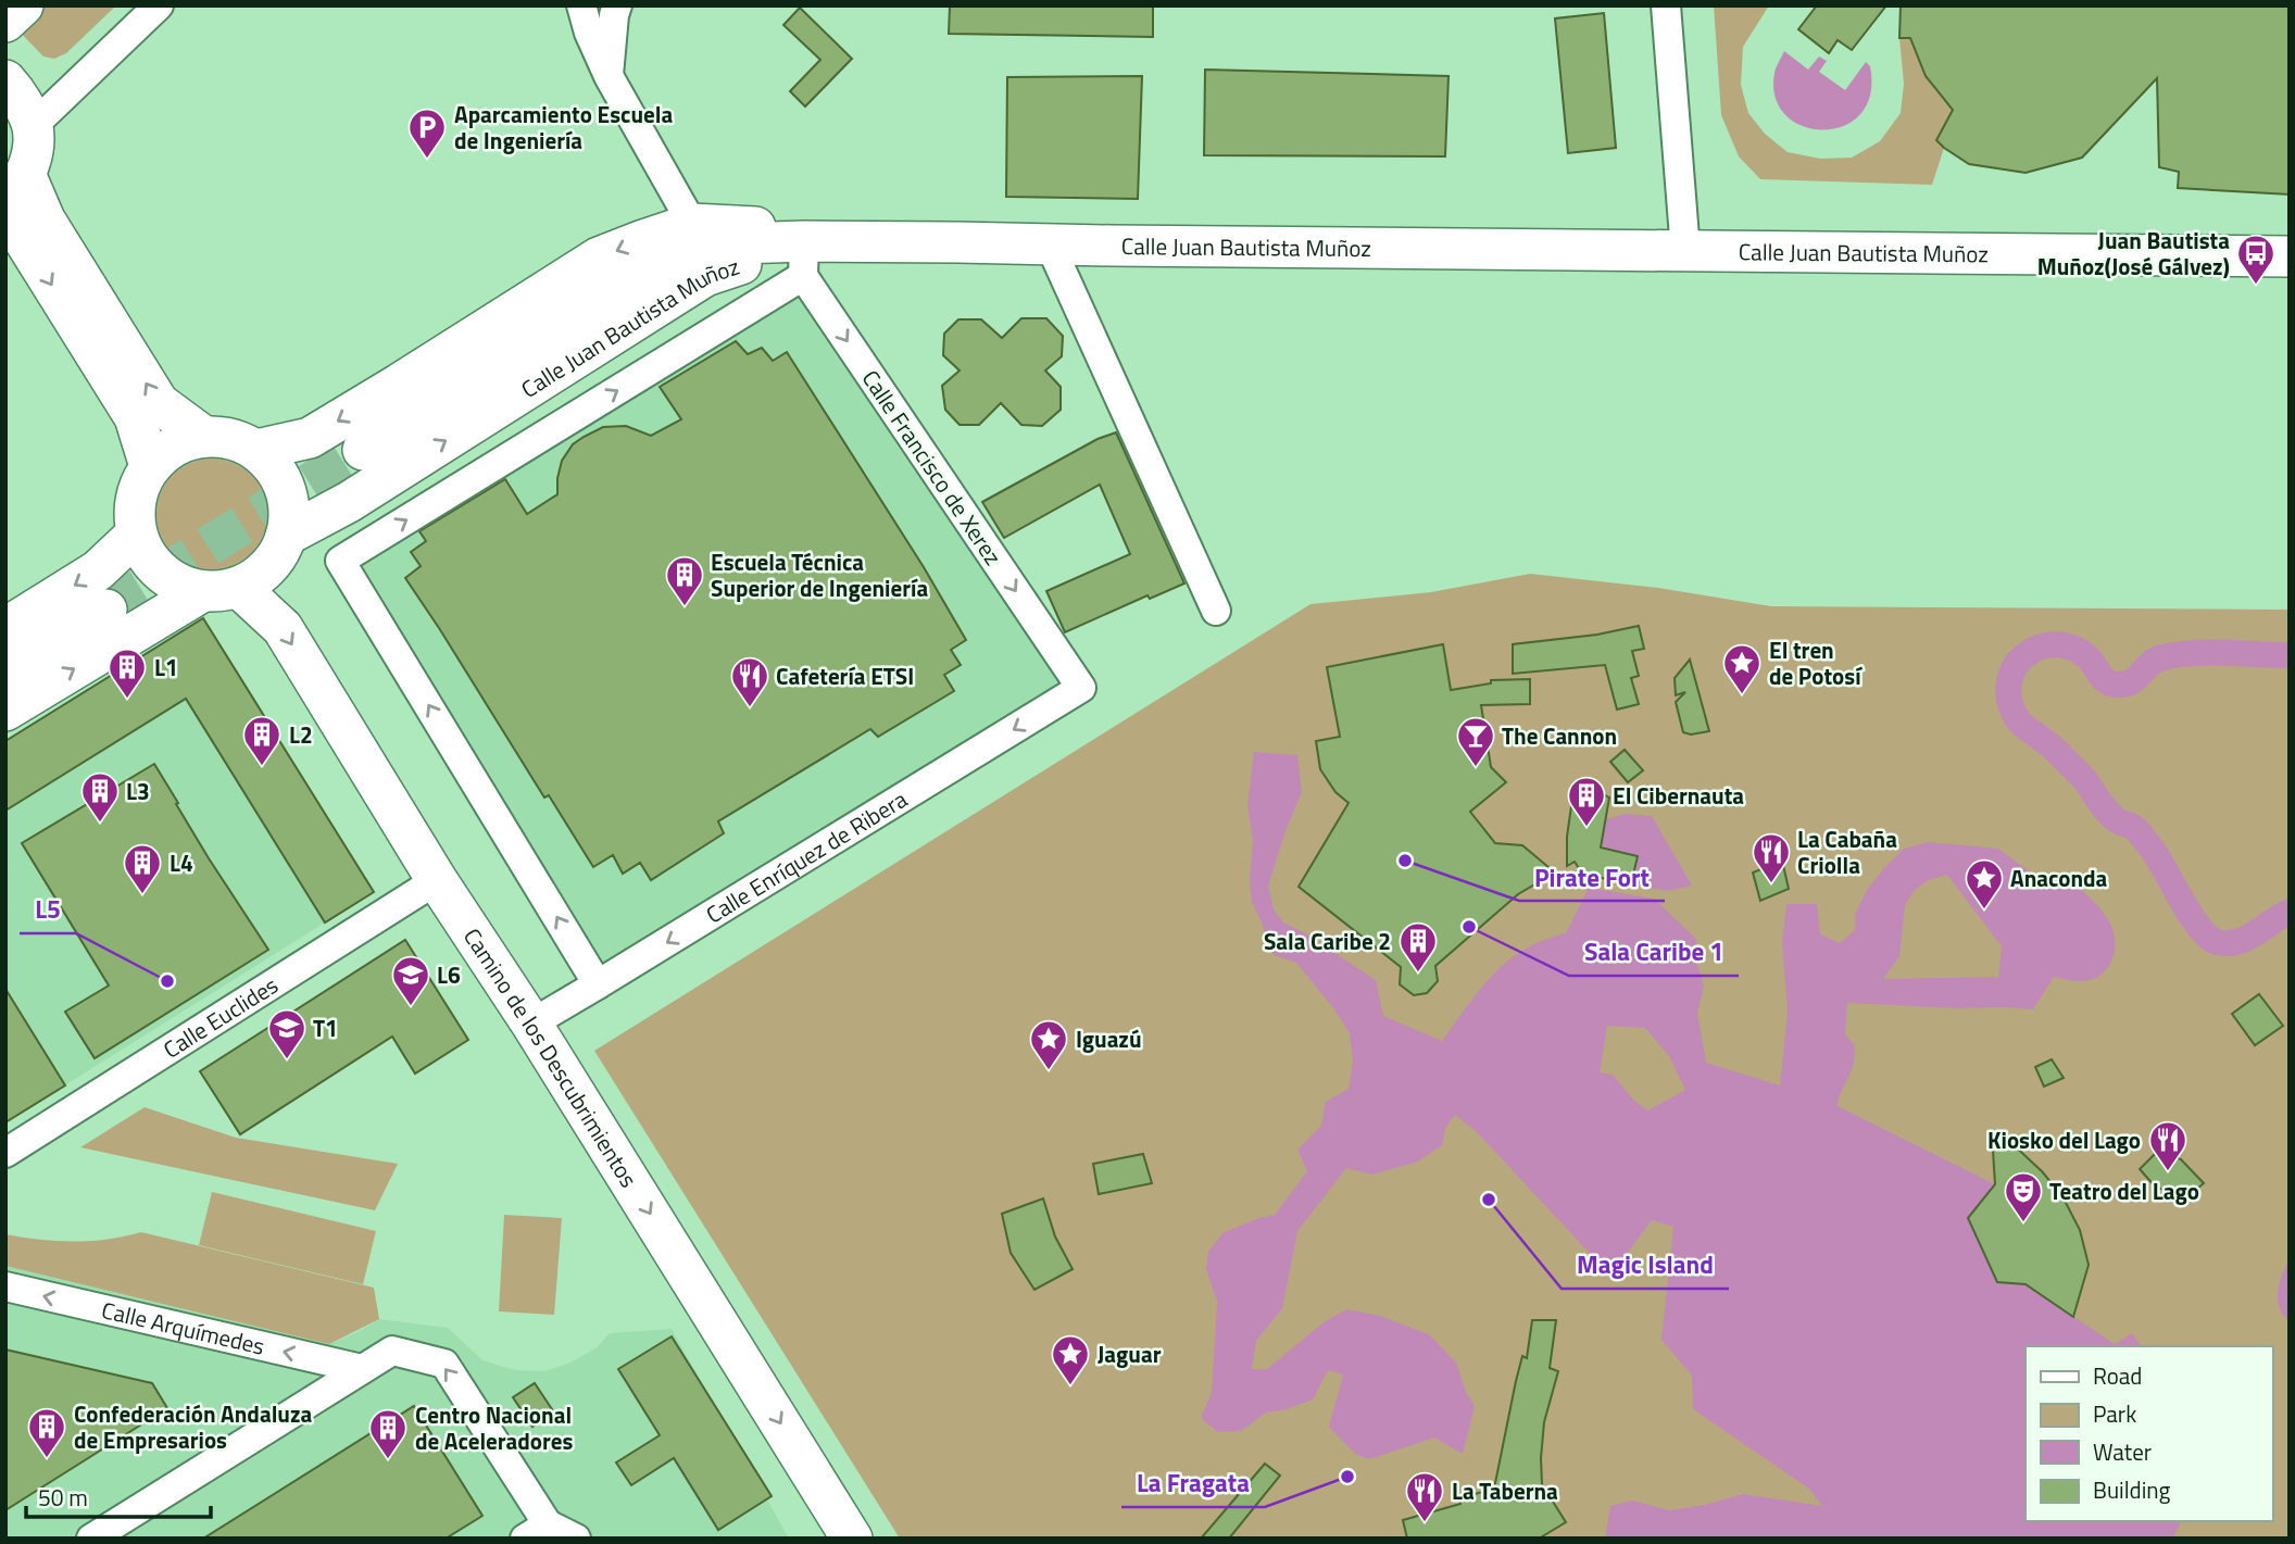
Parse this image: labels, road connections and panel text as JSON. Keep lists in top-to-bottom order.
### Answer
{
  "streets": {
    "street": [
      "Calle Juan Bautista Muñoz",
      "Calle Francisco de Xerez",
      "Calle Enríquez de Ribera",
      "Calle Euclides",
      "Camino de los Descubrimientos",
      "Calle Arquímedes"
    ]
  },
  "crossings": [
    ["Calle Juan Bautista Muñoz", "Calle Francisco de Xerez"],
    ["Calle Juan Bautista Muñoz", "Camino de los Descubrimientos"],
    ["Calle Francisco de Xerez", "Calle Enríquez de Ribera"],
    ["Calle Enríquez de Ribera", "Camino de los Descubrimientos"],
    ["Calle Euclides", "Camino de los Descubrimientos"]
  ],
  "one_way": ["Calle Enríquez de Ribera", "Camino de los Descubrimientos", "Calle Arquímedes"],
  "places": {
    "parking": ["Aparcamiento Escuela de Ingeniería"],
    "bus stop": ["Juan Bautista Muñoz(José Gálvez)"],
    "building": [
      "Escuela Técnica Superior de Ingeniería",
      "L1",
      "L2",
      "L3",
      "El Cibernauta",
      "L4",
      "Sala Caribe 2",
      "Confederación Andaluza de Empresarios",
      "Centro Nacional de Aceleradores"
    ],
    "place": [
      "El tren de Potosí",
      "Anaconda",
      "Iguazú",
      "Jaguar"
    ],
    "restaurant": [
      "Cafetería ETSI",
      "La Cabaña Criolla",
      "Kiosko del Lago",
      "La Taberna"
    ],
    "bar": ["The Cannon"],
    "other": [
      "Pirate Fort",
      "Sala Caribe 1",
      "L5",
      "Magic Island",
      "La Fragata"
    ],
    "school or university": ["L6", "T1"],
    "theatre": ["Teatro del Lago"]
  },
  "legend": [
    "Road",
    "Park",
    "Water",
    "Building"
  ],
  "scale_bar": "50 m"
}
